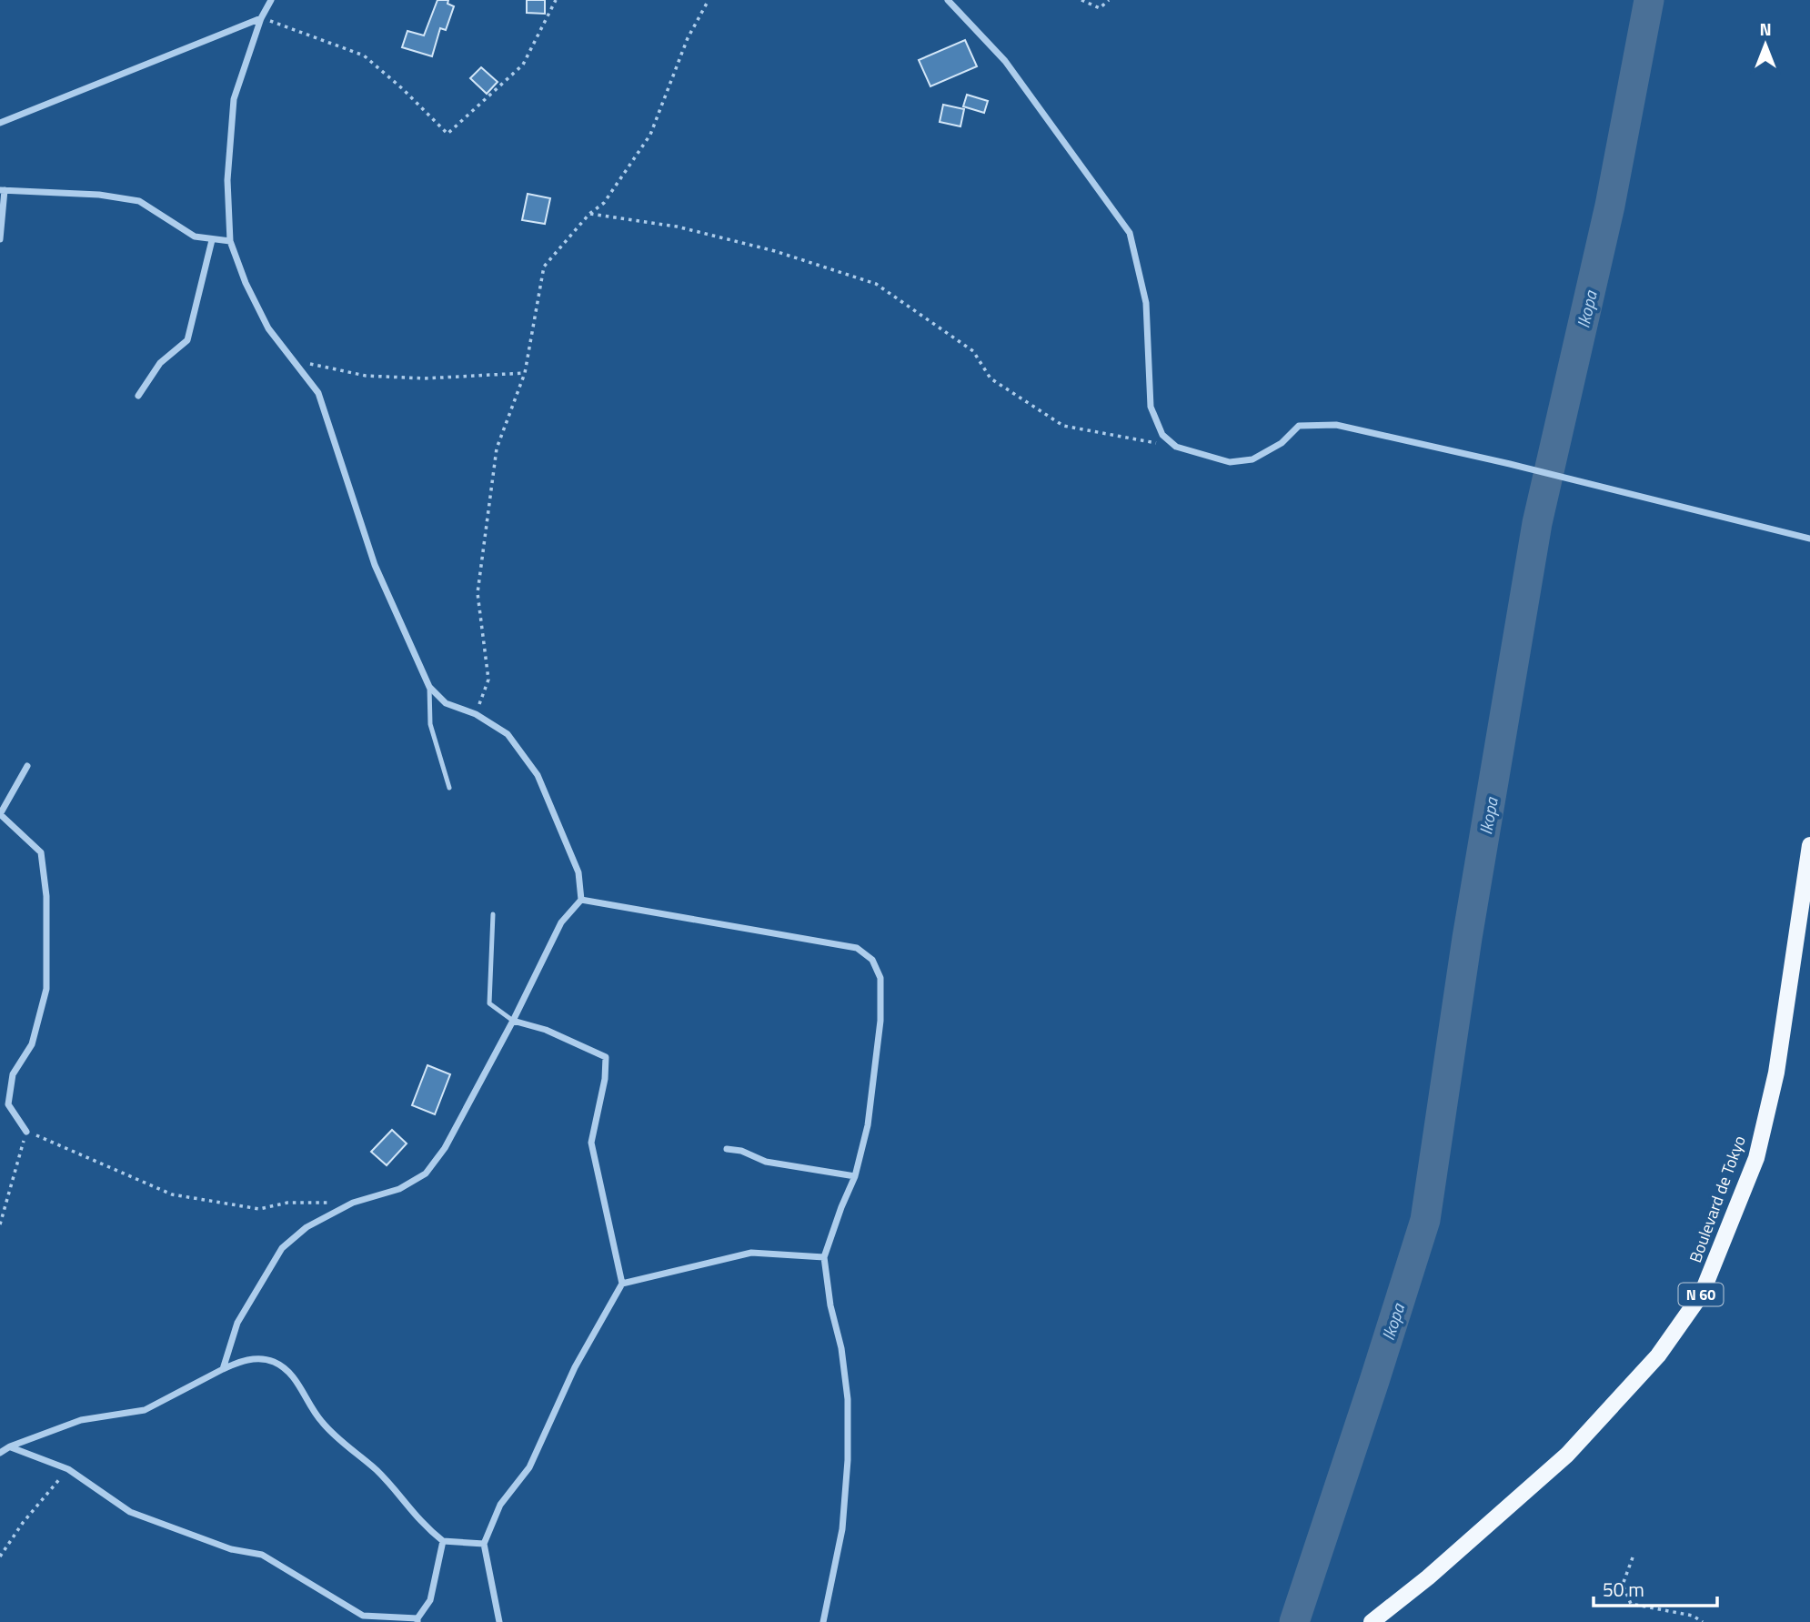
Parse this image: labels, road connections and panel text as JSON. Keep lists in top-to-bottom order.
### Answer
{
  "streets": {
    "main road": ["Boulevard de Tokyo", "N 60"]
  },
  "water": ["Ikopa"],
  "scale_bar": "50 m",
  "north": "top"
}
